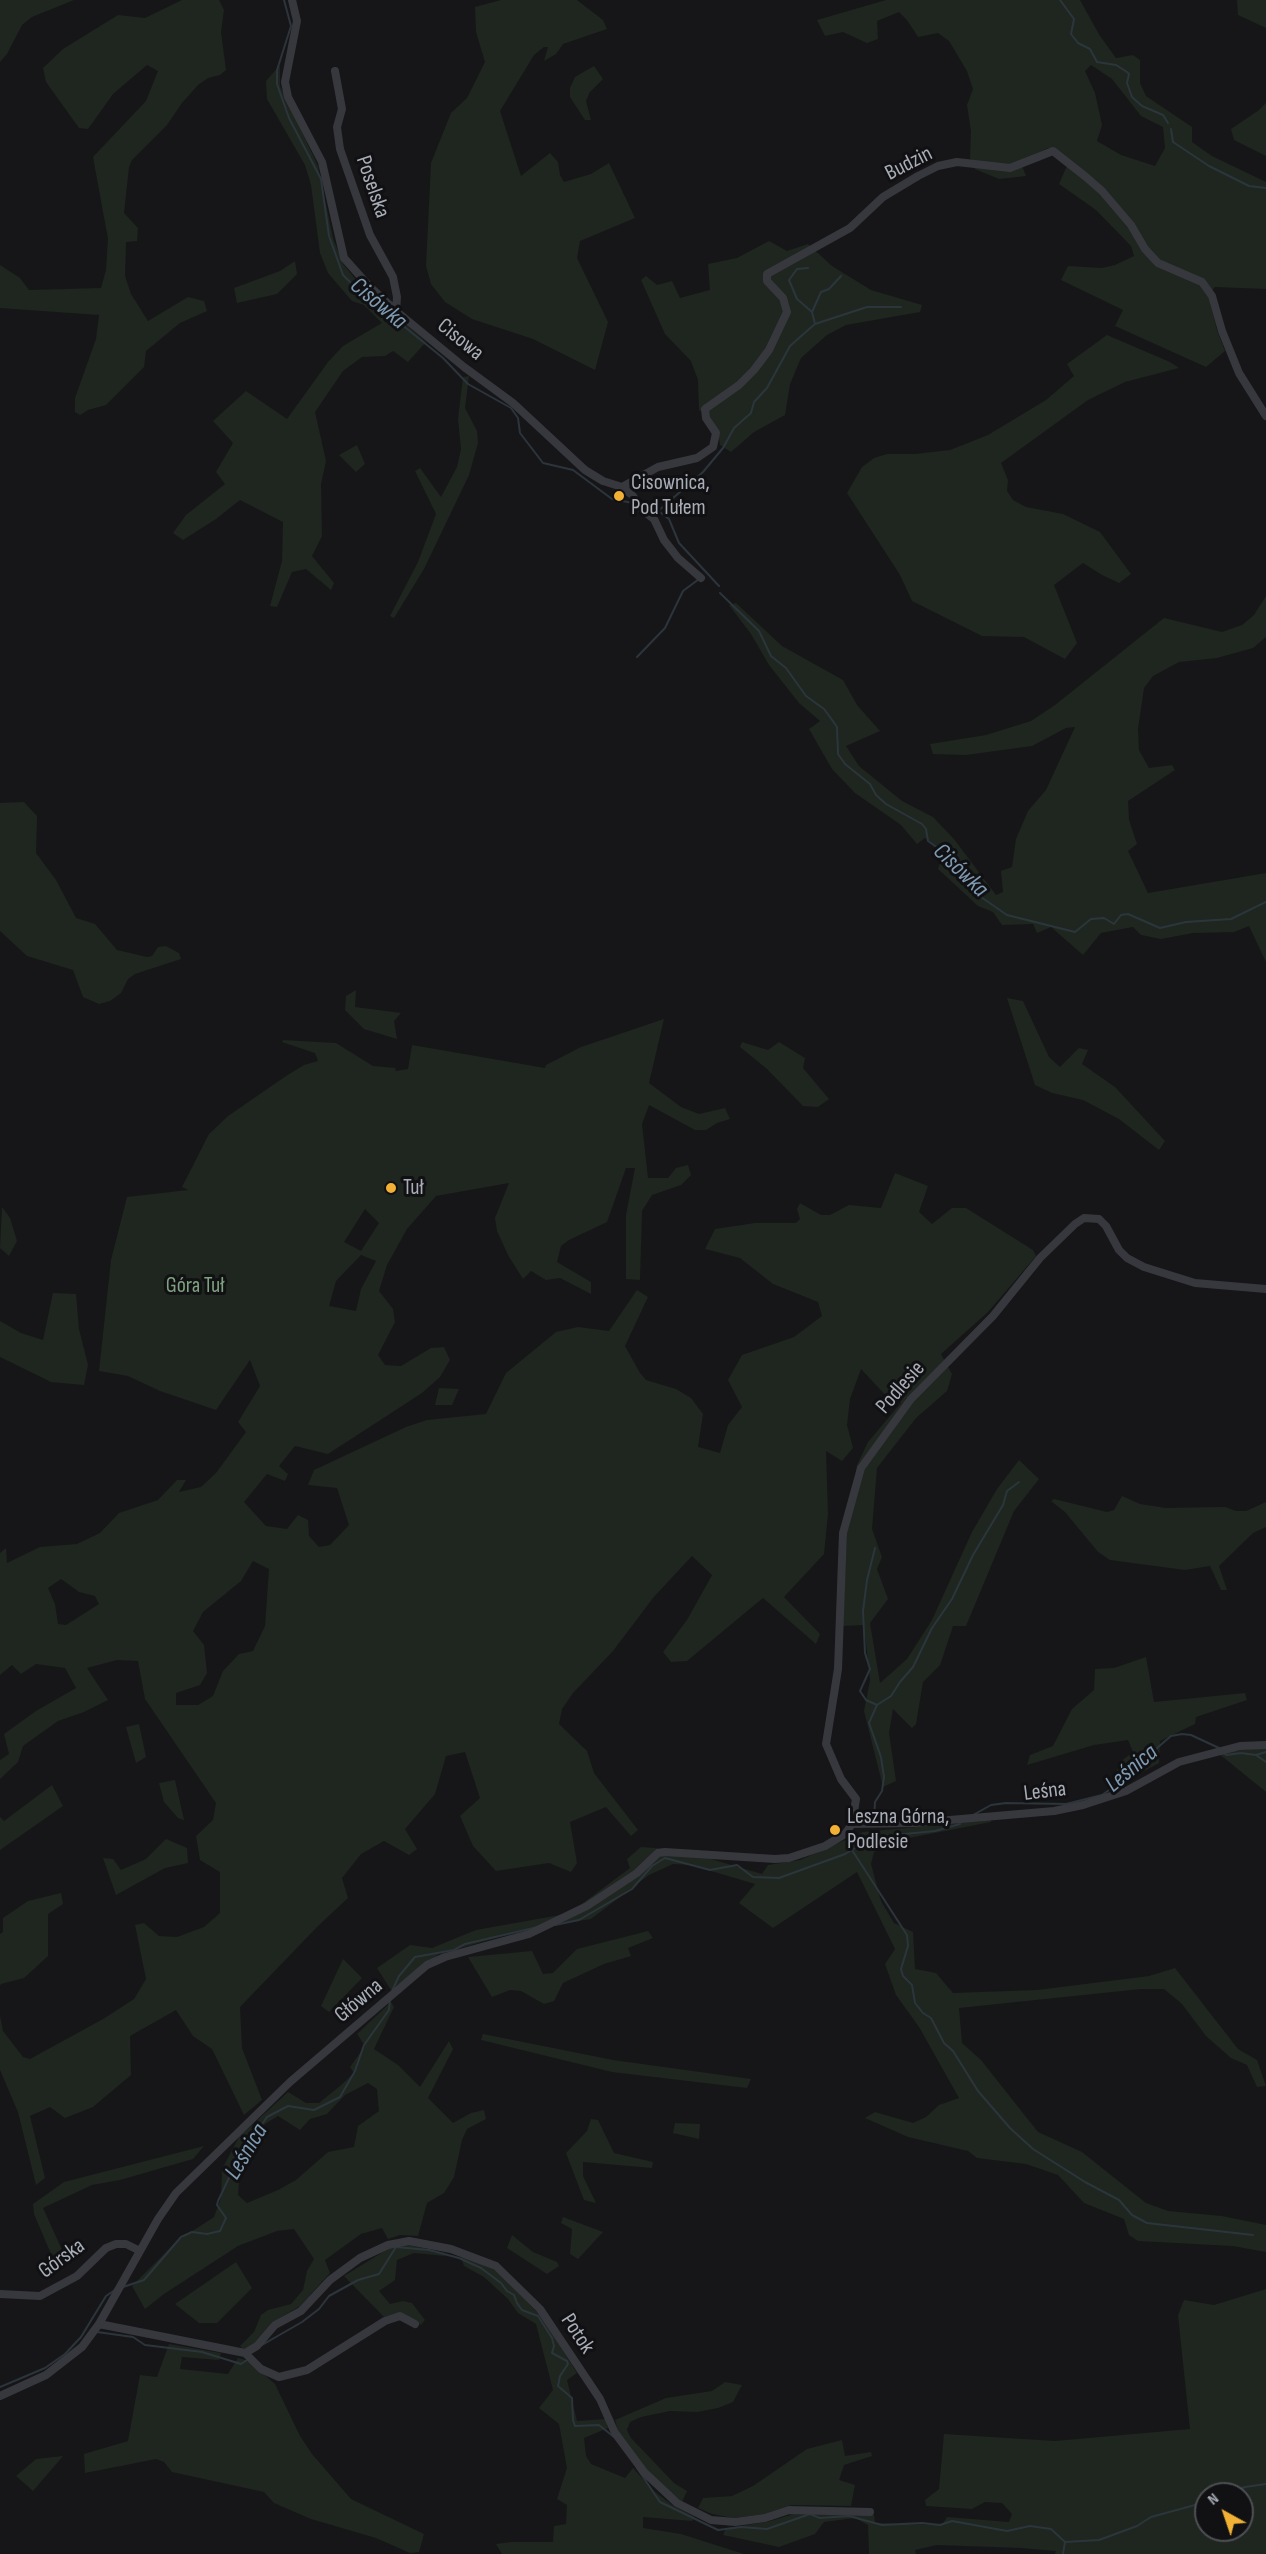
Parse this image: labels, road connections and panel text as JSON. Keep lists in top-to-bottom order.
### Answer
{
  "streets": {
    "street": [
      "Budzin",
      "Poselska",
      "Cisowa",
      "Podlesie",
      "Leśna",
      "Główna",
      "Górska",
      "Potok"
    ]
  },
  "crossings": [
    ["Budzin", "Cisowa"],
    ["Poselska", "Cisowa"],
    ["Podlesie", "Leśna"],
    ["Podlesie", "Główna"],
    ["Leśna", "Główna"],
    ["Główna", "Górska"]
  ],
  "water": ["Cisówka", "Leśnica"],
  "parks": ["Góra Tuł"],
  "places": ["Cisownica, Pod Tułem", "Tuł", "Leszna Górna, Podlesie"],
  "north": "top left"
}
